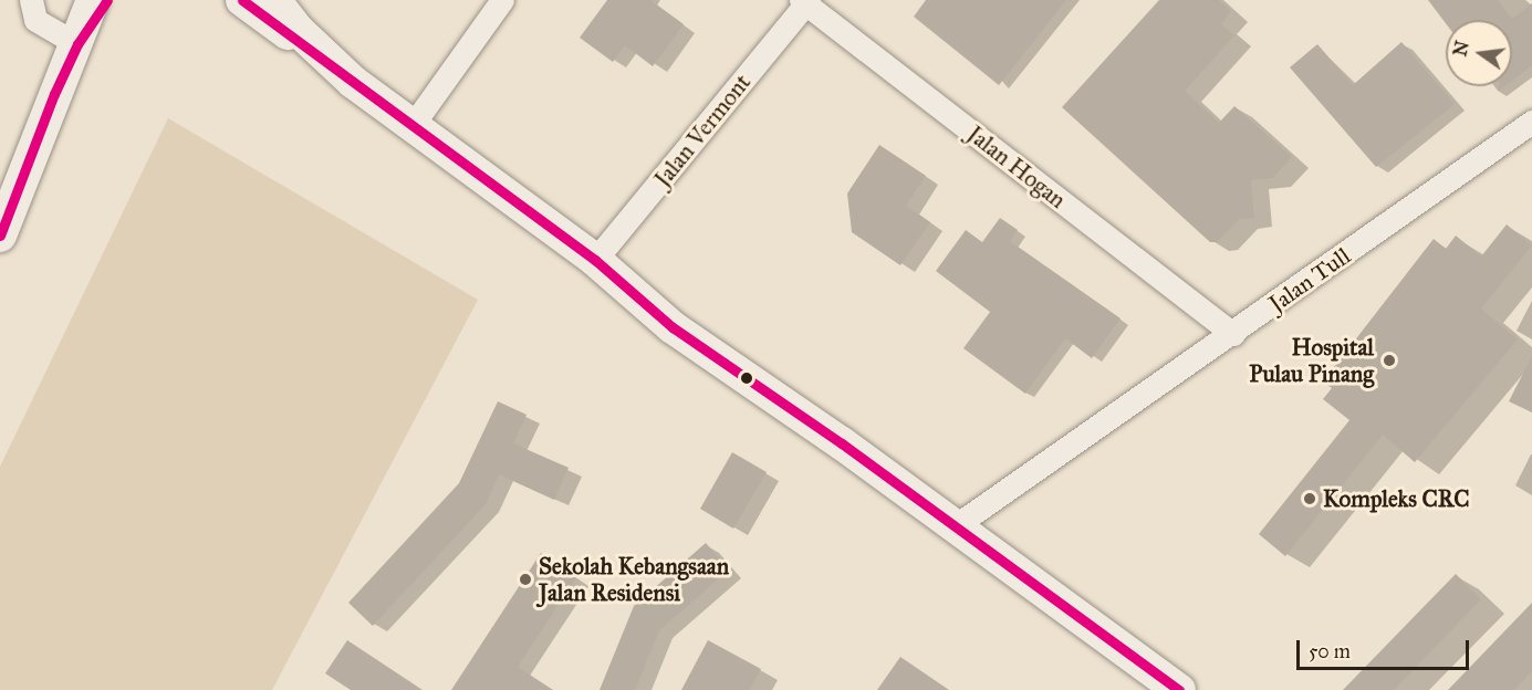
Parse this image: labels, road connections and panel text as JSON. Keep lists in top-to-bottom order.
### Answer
{
  "streets": {
    "street": ["Jalan Vermont", "Jalan Hogan", "Jalan Tull"]
  },
  "crossings": [
    ["Jalan Vermont", "Jalan Hogan"],
    ["Jalan Hogan", "Jalan Tull"]
  ],
  "places": ["Hospital Pulau Pinang", "Kompleks CRC", "Sekolah Kebangsaan Jalan Residensi"],
  "scale_bar": "50 m",
  "north": "left"
}
